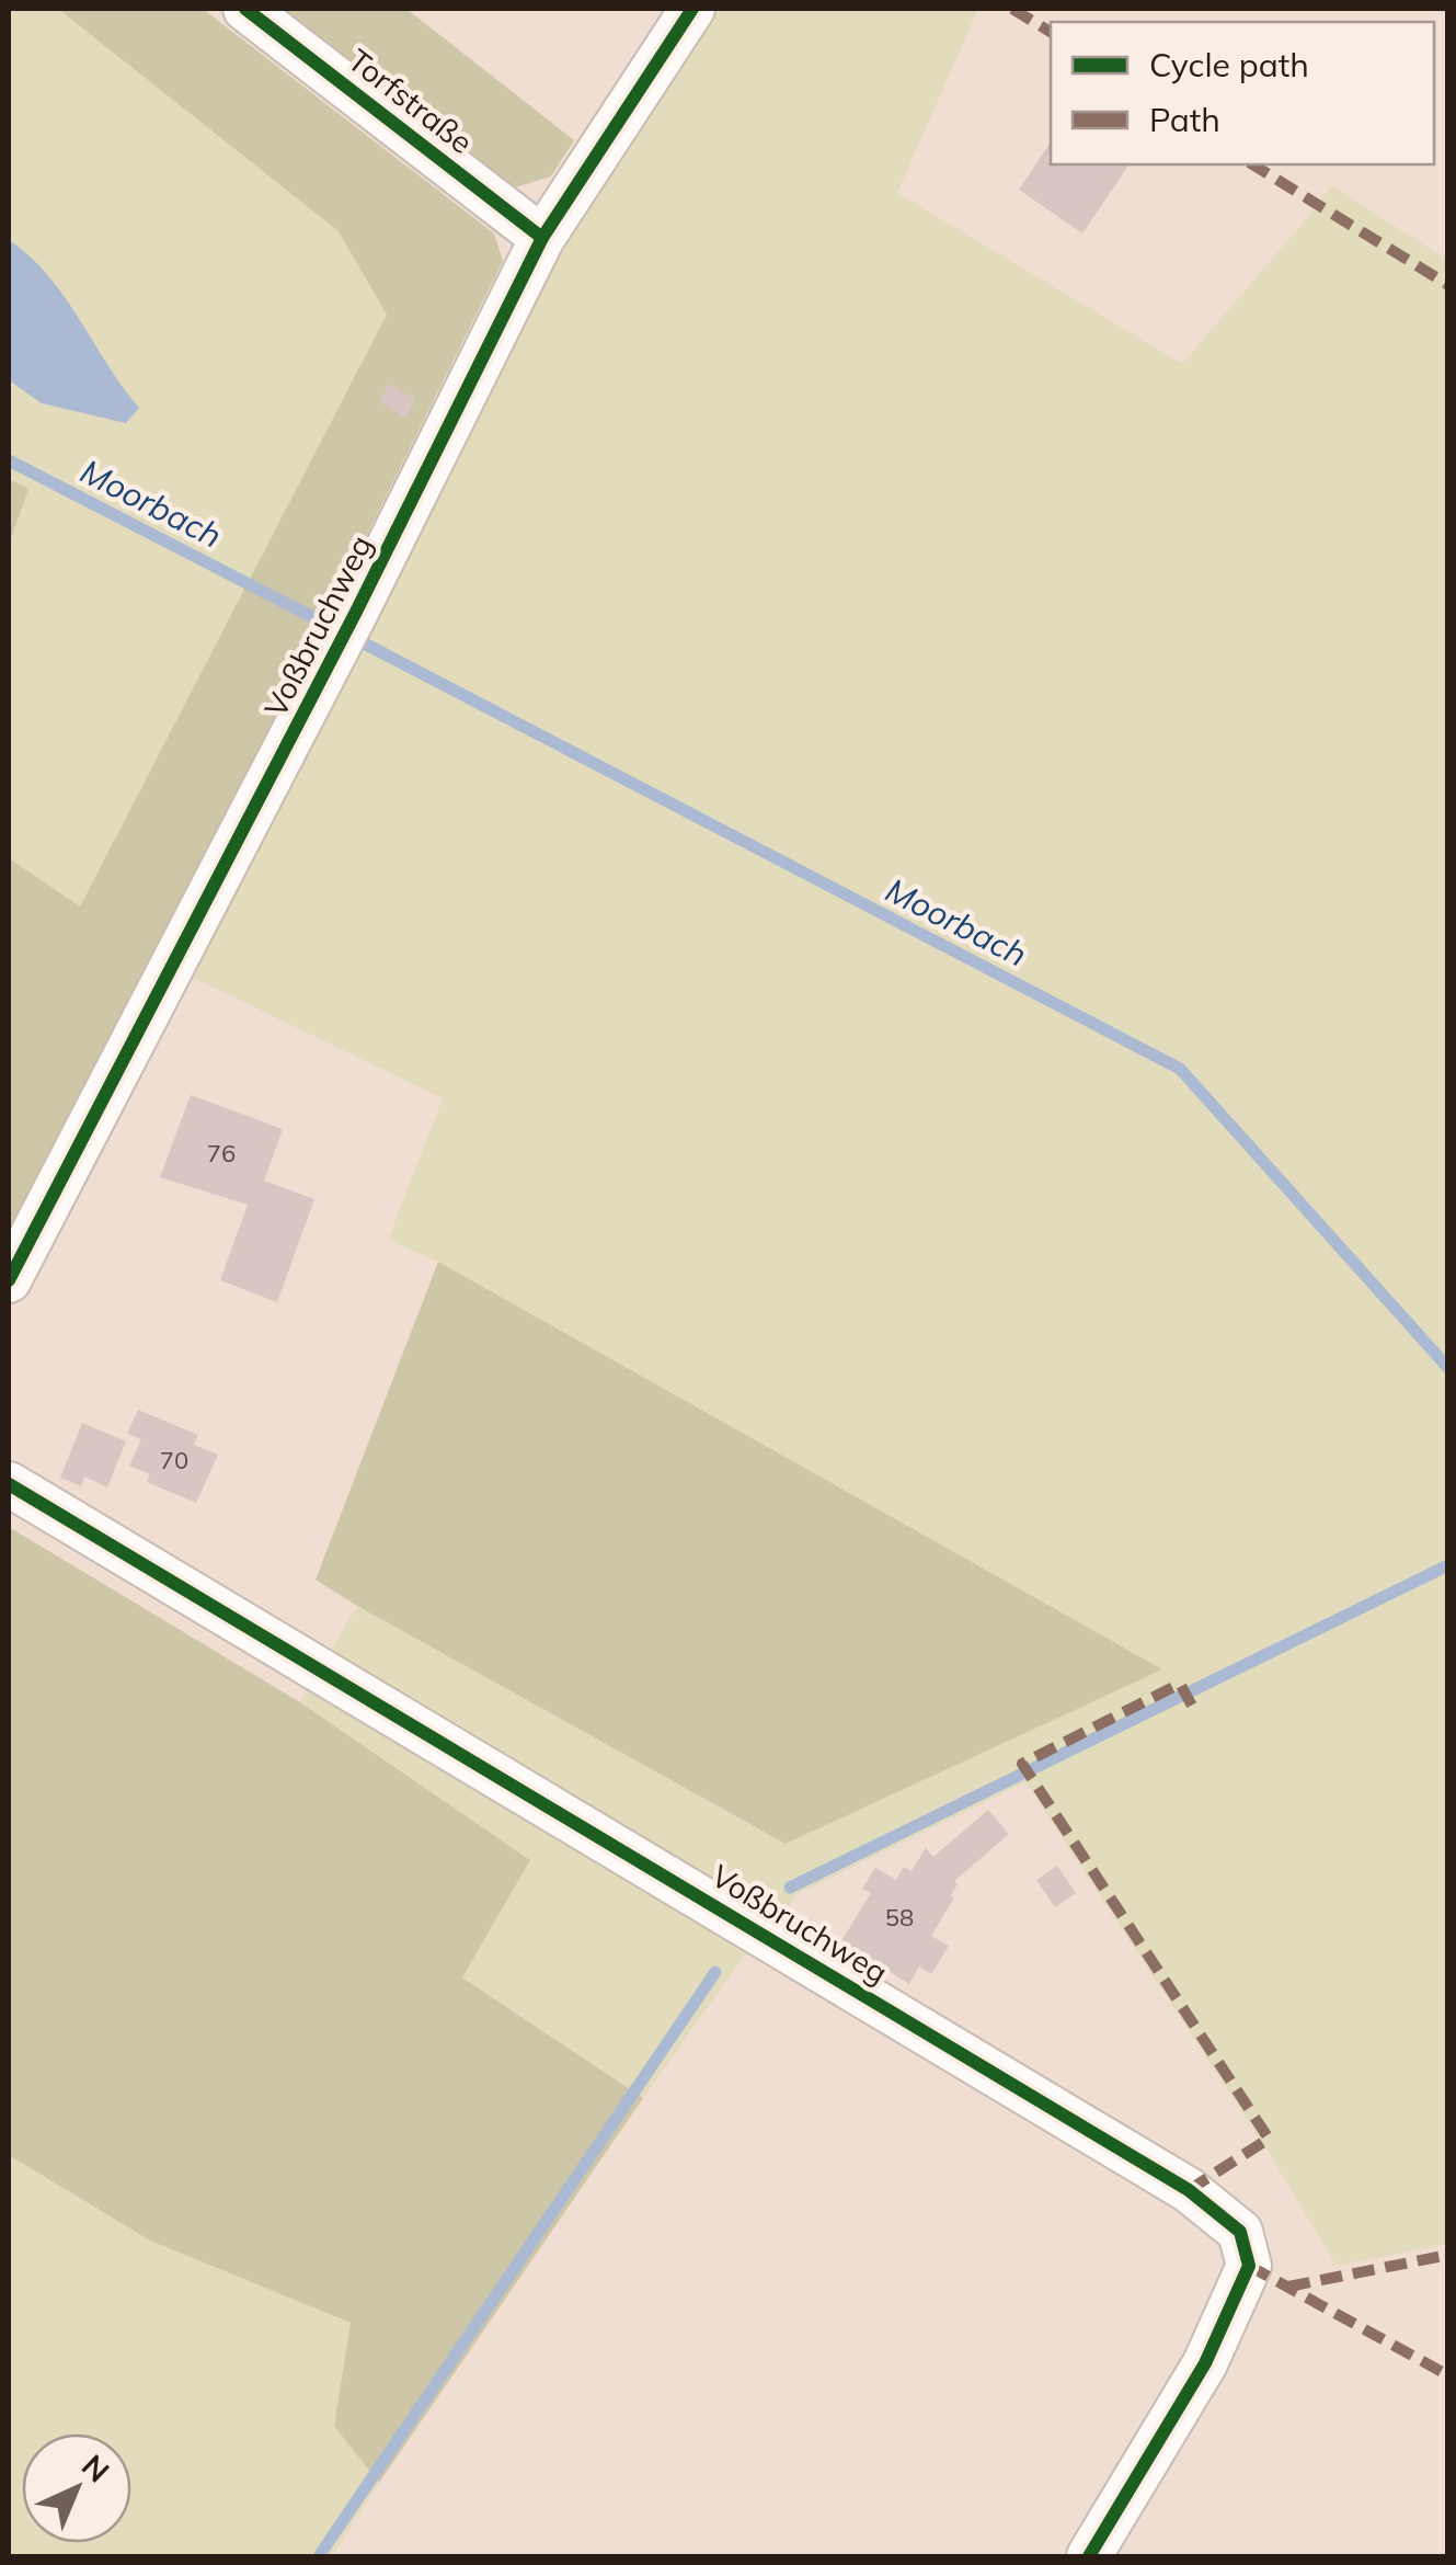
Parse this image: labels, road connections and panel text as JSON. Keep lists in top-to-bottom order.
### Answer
{
  "streets": {
    "street": ["Torfstraße", "Voßbruchweg"]
  },
  "crossings": [
    ["Torfstraße", "Voßbruchweg"]
  ],
  "water": ["Moorbach"],
  "house_numbers": ["76", "70", "58"],
  "legend": ["Cycle path", "Path"],
  "north": "top right"
}
